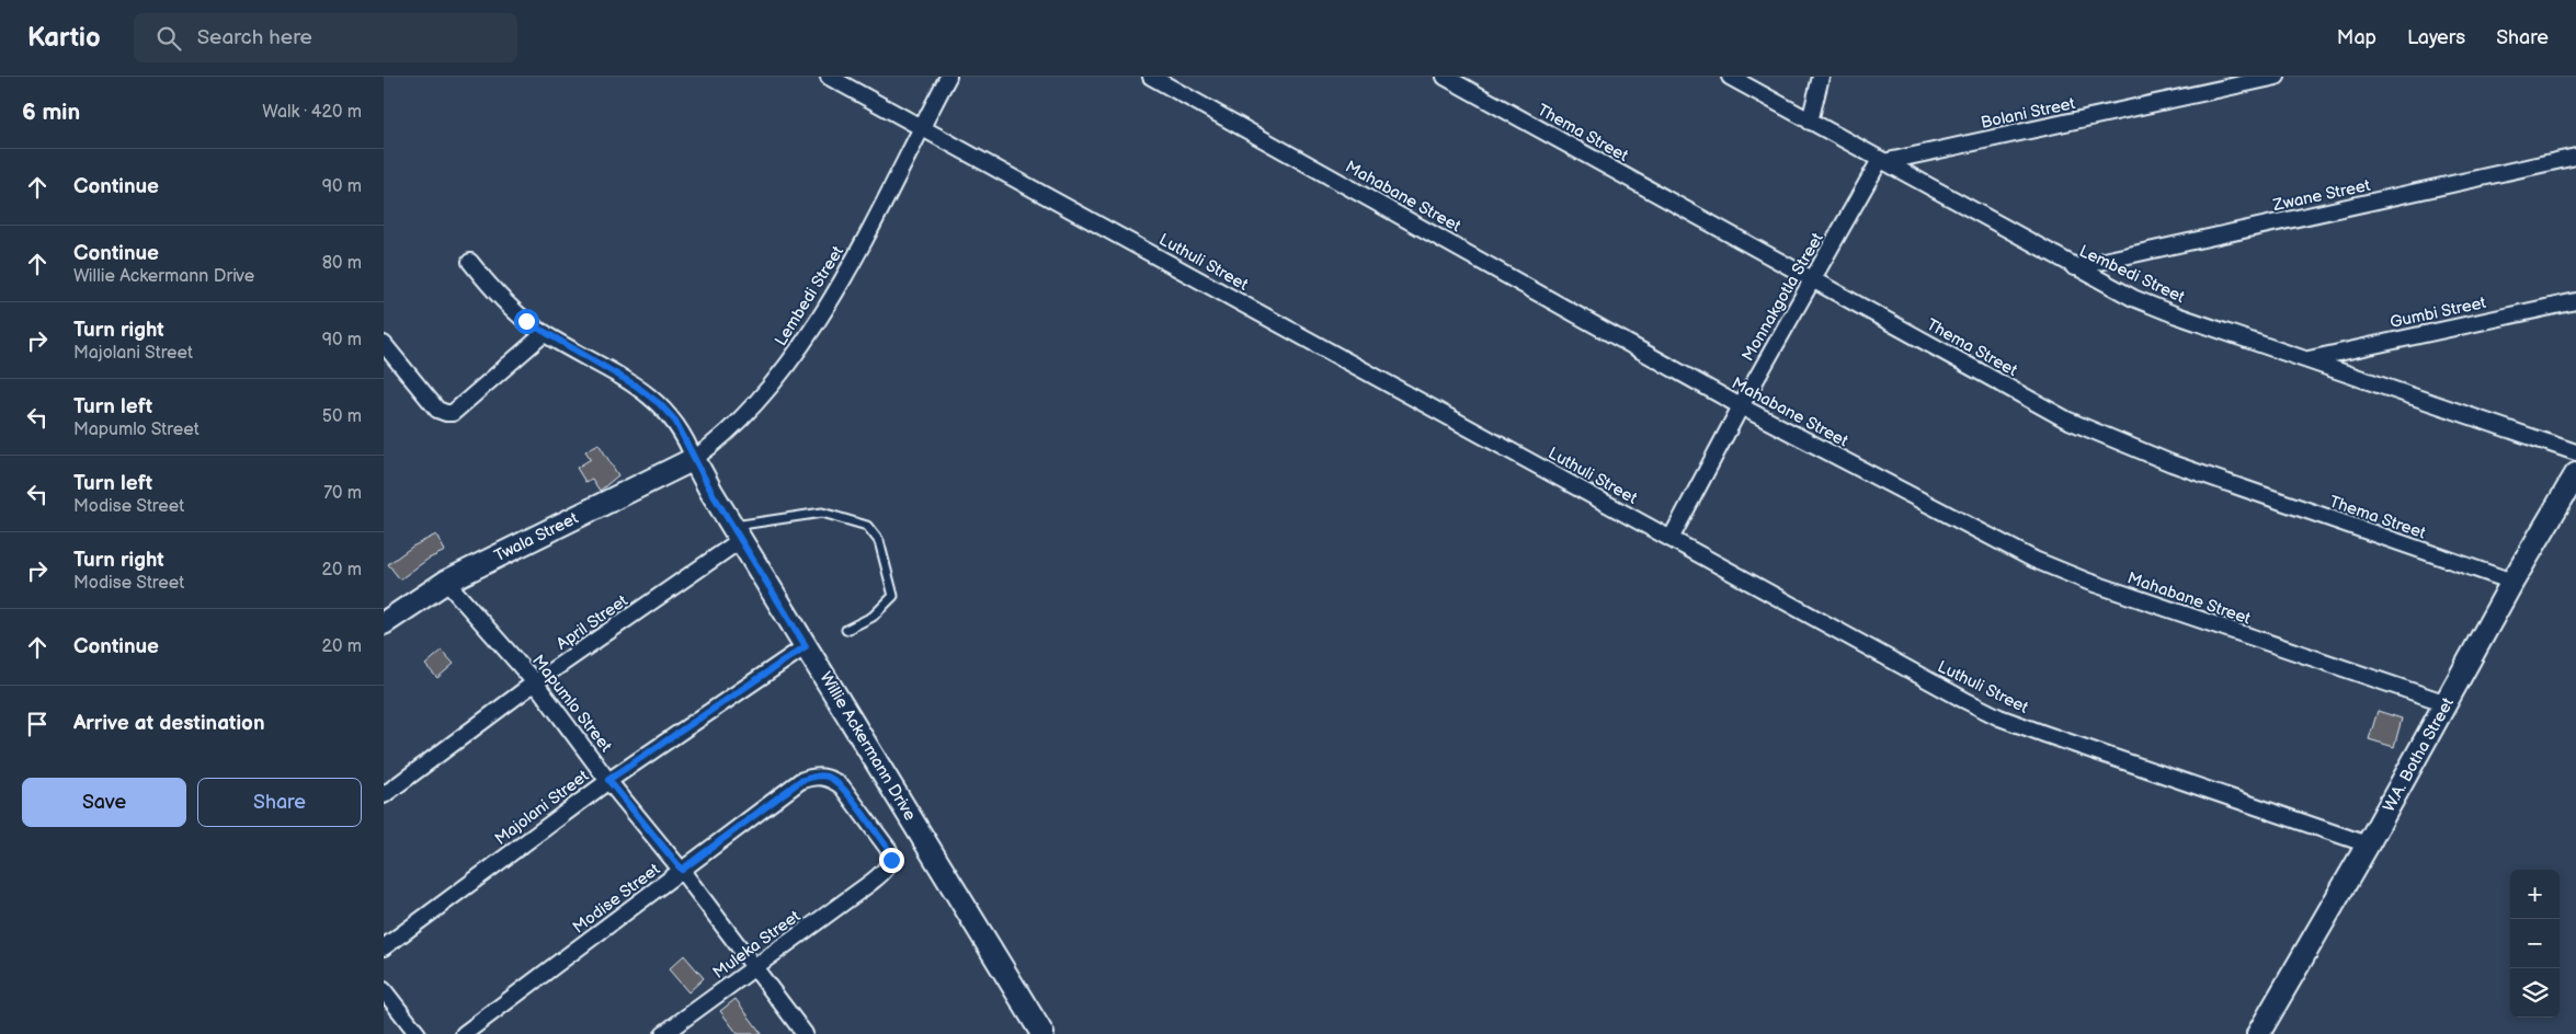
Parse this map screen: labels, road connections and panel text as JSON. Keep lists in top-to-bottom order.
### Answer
{
  "streets": {
    "street": [
      "Bolani Street",
      "Thema Street",
      "Zwane Street",
      "Mahabane Street",
      "Luthuli Street",
      "Lembedi Street",
      "Monnakgotla Street",
      "Gumbi Street",
      "Twala Street",
      "April Street",
      "Mapumlo Street",
      "Willie Ackermann Drive",
      "W.A. Botha Street",
      "Majolani Street",
      "Modise Street",
      "Muleka Street"
    ]
  },
  "crossings": [
    ["Bolani Street", "Lembedi Street"],
    ["Bolani Street", "Monnakgotla Street"],
    ["Thema Street", "Monnakgotla Street"],
    ["Thema Street", "W.A. Botha Street"],
    ["Zwane Street", "Lembedi Street"],
    ["Mahabane Street", "Monnakgotla Street"],
    ["Mahabane Street", "W.A. Botha Street"],
    ["Luthuli Street", "Lembedi Street"],
    ["Luthuli Street", "Monnakgotla Street"],
    ["Luthuli Street", "W.A. Botha Street"],
    ["Lembedi Street", "Monnakgotla Street"],
    ["Lembedi Street", "Gumbi Street"],
    ["Lembedi Street", "Twala Street"],
    ["Lembedi Street", "Willie Ackermann Drive"],
    ["Twala Street", "Mapumlo Street"],
    ["Twala Street", "Willie Ackermann Drive"],
    ["April Street", "Mapumlo Street"],
    ["April Street", "Willie Ackermann Drive"],
    ["Mapumlo Street", "Majolani Street"],
    ["Mapumlo Street", "Modise Street"],
    ["Mapumlo Street", "Muleka Street"],
    ["Willie Ackermann Drive", "Majolani Street"],
    ["Modise Street", "Muleka Street"]
  ],
  "page": {
    "header": "Kartio",
    "search": "Search here",
    "nav": ["Map", "Layers", "Share"],
    "heading": ["6 min", "Walk · 420 m"],
    "list": [
      ["Continue", "90 m"],
      ["Continue", "Willie Ackermann Drive", "80 m"],
      ["Turn right", "Majolani Street", "90 m"],
      ["Turn left", "Mapumlo Street", "50 m"],
      ["Turn left", "Modise Street", "70 m"],
      ["Turn right", "Modise Street", "20 m"],
      ["Continue", "20 m"],
      "Arrive at destination"
    ],
    "buttons": ["Save", "Share"],
    "map_buttons": ["+", "−"]
  }
}
